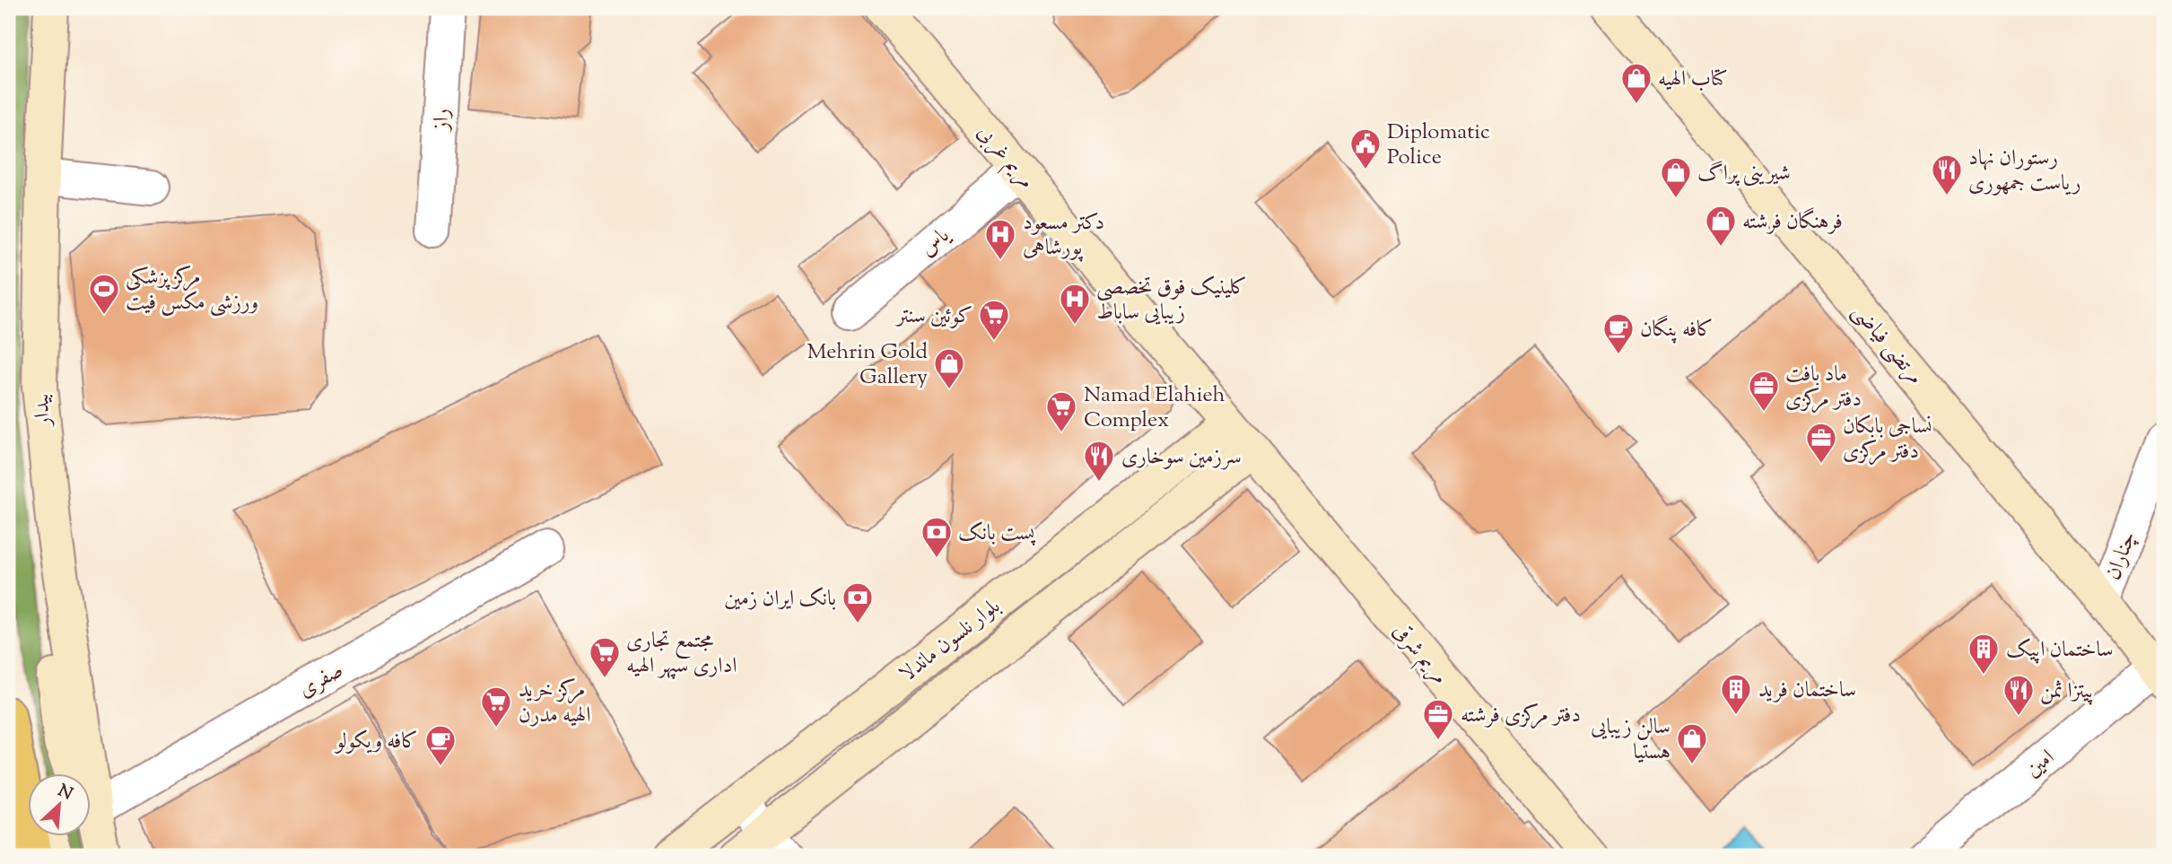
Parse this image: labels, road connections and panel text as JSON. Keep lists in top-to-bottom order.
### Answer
{
  "streets": {
    "street": [
      "راز",
      "مریم غربی",
      "یاس",
      "مرتضی فیاضی",
      "بیدار",
      "چناران",
      "بلوار نلسون ماندلا",
      "مریم شرقی",
      "صفری",
      "امین"
    ]
  },
  "crossings": [
    ["مریم غربی", "یاس"],
    ["مریم غربی", "بلوار نلسون ماندلا"],
    ["مریم غربی", "مریم شرقی"],
    ["مرتضی فیاضی", "چناران"],
    ["مرتضی فیاضی", "امین"],
    ["بلوار نلسون ماندلا", "مریم شرقی"]
  ],
  "places": {
    "shop": [
      "کتاب الهیه",
      "شیرینی پراگ",
      "فرهنگان فرشته",
      "Mehrin Gold Gallery",
      "سالن زیبایی هستیا"
    ],
    "public building": ["Diplomatic Police"],
    "restaurant": ["رستوران نهاد ریاست جمهوری", "سرزمین سوخاری", "پیتزا ثمن"],
    "hospital": ["دکتر مسعود پورشاهی", "کلینیک فوق تخصصی زیبایی ساباط"],
    "sports": ["مرکز پزشکی ورزشی مکس فیت"],
    "supermarket": [
      "کوئین سنتر",
      "Namad Elahieh Complex",
      "مجتمع تجاری اداری سپهر الهیه",
      "مرکز خرید الهیه مدرن"
    ],
    "cafe": ["کافه پنگان", "کافه ویکولو"],
    "office": ["ماد بافت دفتر مرکزی", "نساجی بابکان دفتر مرکزی", "دفتر مرکزی فرشته"],
    "bank": ["پست بانک", "بانک ایران زمین"],
    "building": ["ساختمان اپیک", "ساختمان فرید"]
  },
  "north": "top right"
}
